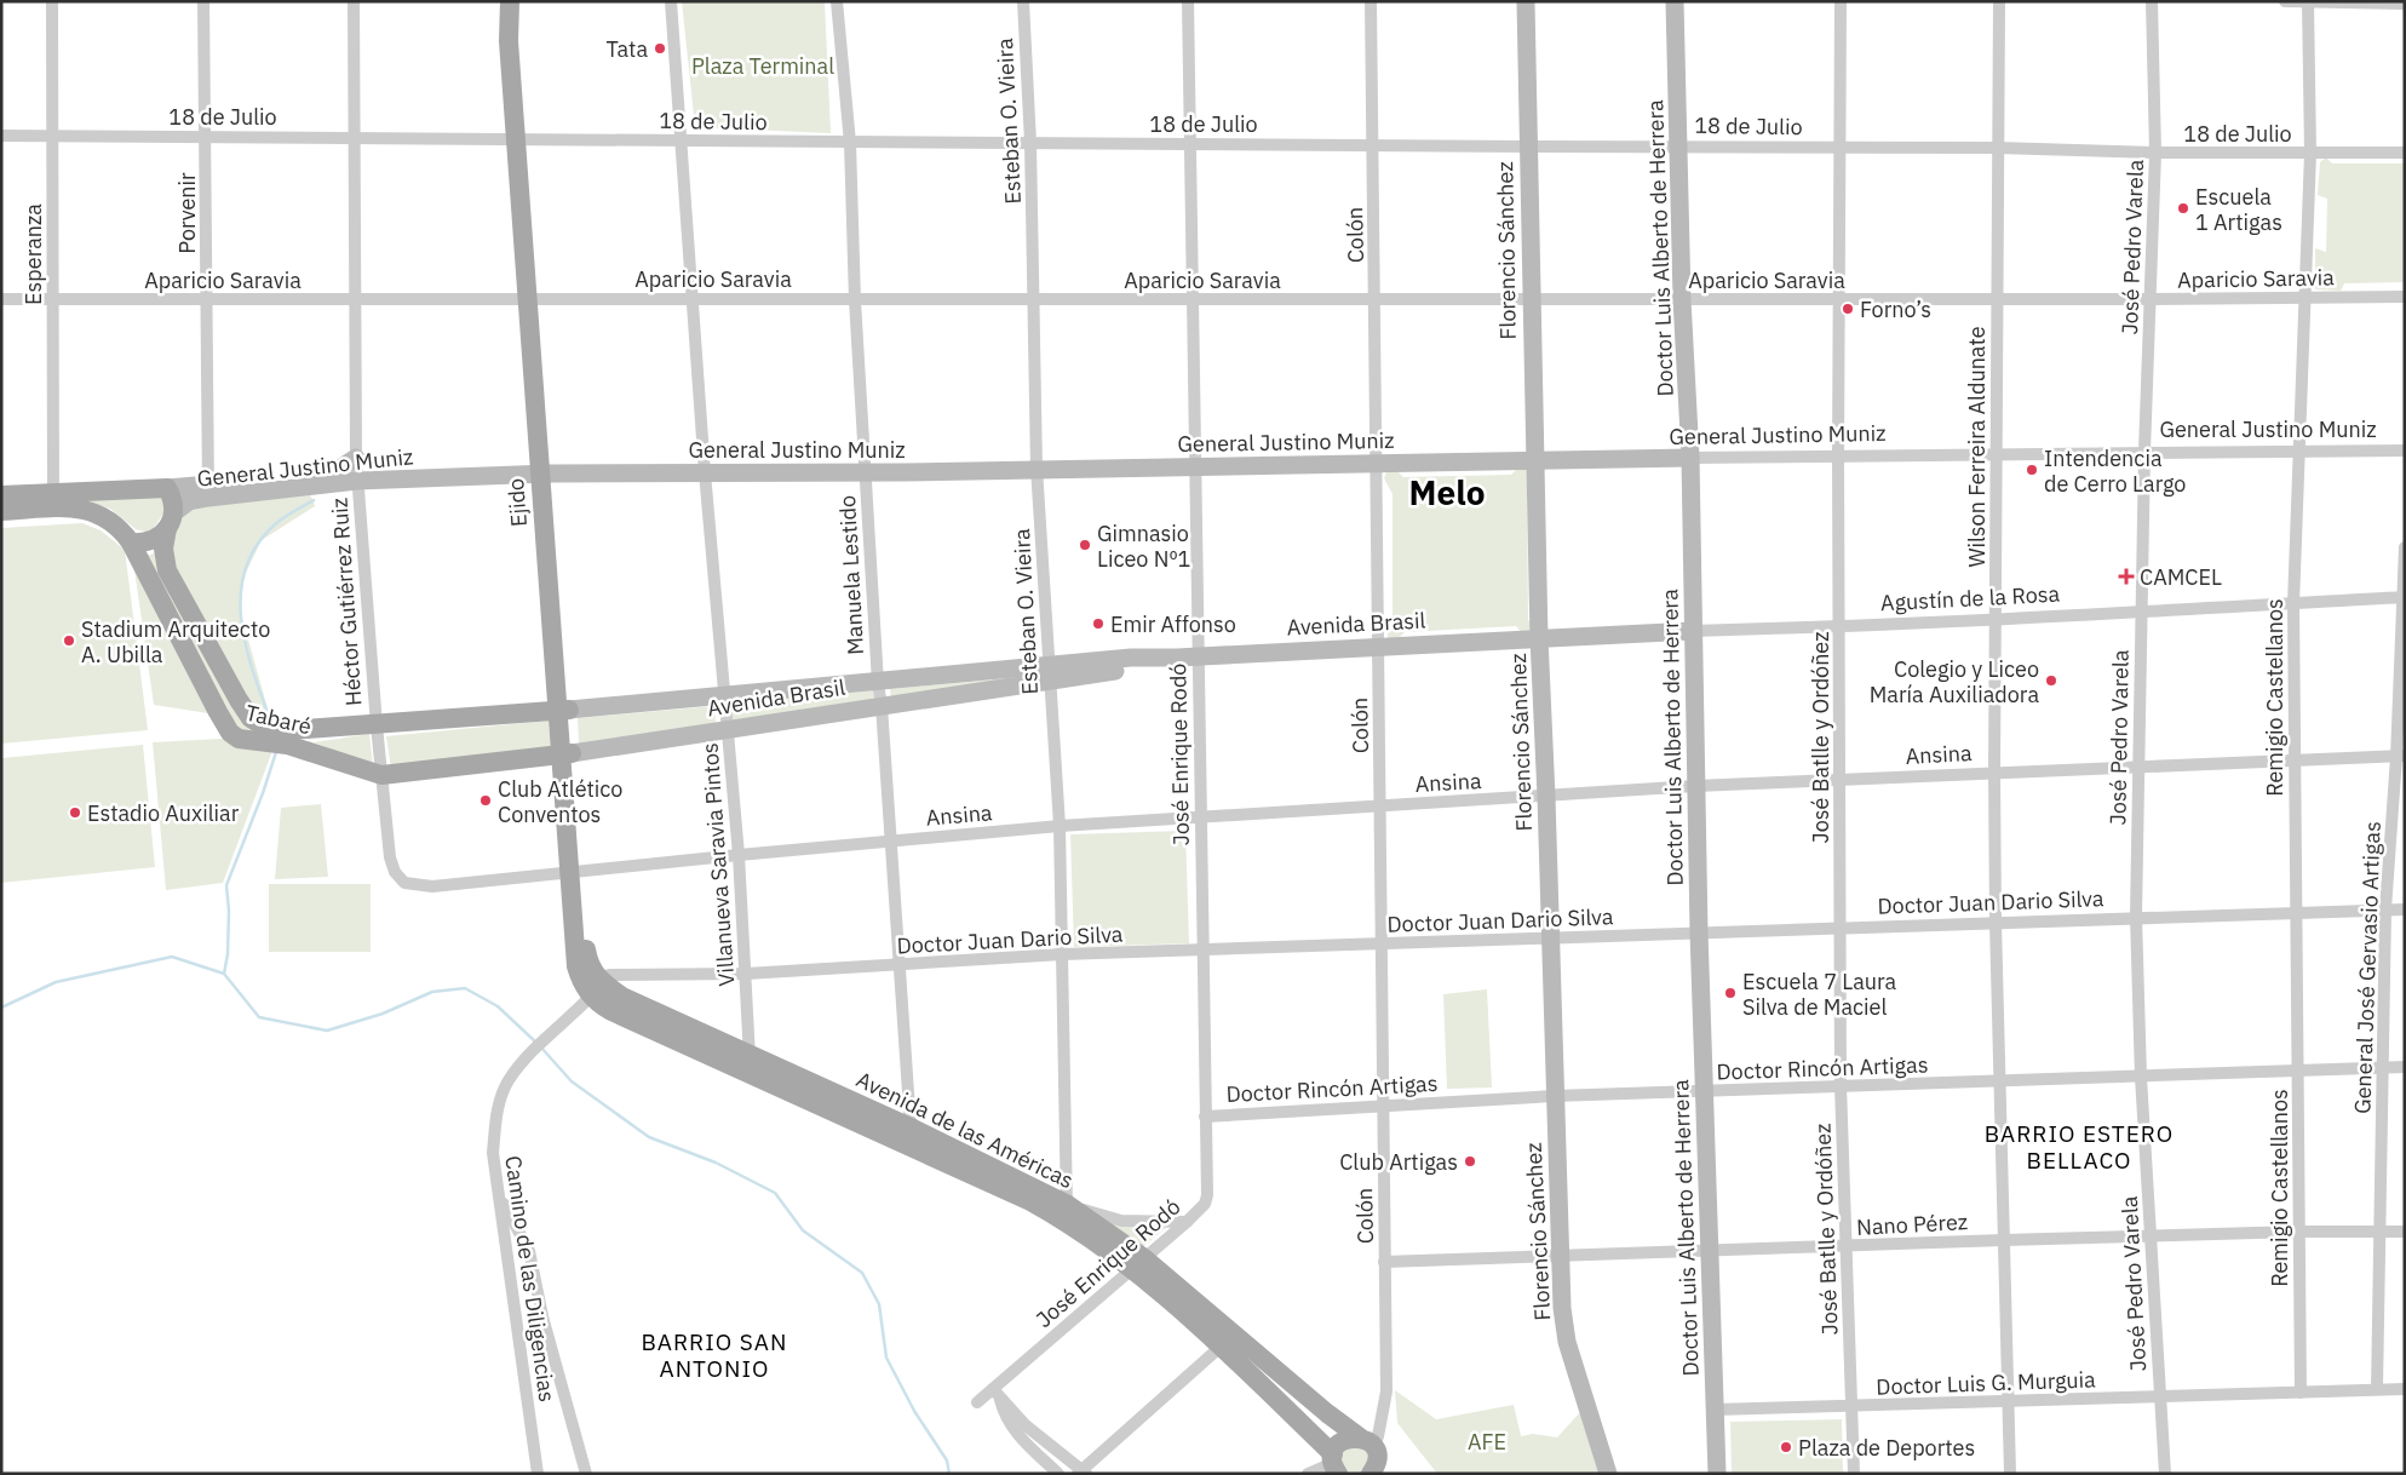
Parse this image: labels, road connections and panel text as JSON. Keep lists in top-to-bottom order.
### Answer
{
  "streets": {
    "main road": [
      "Ejido",
      "Avenida Brasil",
      "Tabaré",
      "Avenida de las Américas"
    ],
    "street": [
      "18 de Julio",
      "Esteban O. Vieira",
      "Porvenir",
      "Colón",
      "José Pedro Varela",
      "Doctor Luis Alberto de Herrera",
      "Florencio Sánchez",
      "Esperanza",
      "Aparicio Saravia",
      "General Justino Muniz",
      "Wilson Ferreira Aldunate",
      "Manuela Lestido",
      "Agustín de la Rosa",
      "Héctor Gutiérrez Ruiz",
      "Remigio Castellanos",
      "José Batlle y Ordóñez",
      "José Enrique Rodó",
      "Ansina",
      "Villanueva Saravia Pintos",
      "Doctor Juan Dario Silva",
      "General José Gervasio Artigas",
      "Doctor Rincón Artigas",
      "Nano Pérez",
      "Camino de las Diligencias",
      "Doctor Luis G. Murguia"
    ]
  },
  "crossings": [
    ["18 de Julio", "Esteban O. Vieira"],
    ["18 de Julio", "Porvenir"],
    ["18 de Julio", "Colón"],
    ["18 de Julio", "José Pedro Varela"],
    ["18 de Julio", "Doctor Luis Alberto de Herrera"],
    ["18 de Julio", "Florencio Sánchez"],
    ["18 de Julio", "Esperanza"],
    ["18 de Julio", "Wilson Ferreira Aldunate"],
    ["18 de Julio", "Ejido"],
    ["18 de Julio", "Manuela Lestido"],
    ["18 de Julio", "Héctor Gutiérrez Ruiz"],
    ["18 de Julio", "Remigio Castellanos"],
    ["18 de Julio", "José Batlle y Ordóñez"],
    ["18 de Julio", "José Enrique Rodó"],
    ["18 de Julio", "Villanueva Saravia Pintos"],
    ["Esteban O. Vieira", "Aparicio Saravia"],
    ["Esteban O. Vieira", "General Justino Muniz"],
    ["Esteban O. Vieira", "Avenida Brasil"],
    ["Esteban O. Vieira", "Ansina"],
    ["Esteban O. Vieira", "Doctor Juan Dario Silva"],
    ["Esteban O. Vieira", "Avenida de las Américas"],
    ["Porvenir", "Aparicio Saravia"],
    ["Porvenir", "General Justino Muniz"],
    ["Colón", "Aparicio Saravia"],
    ["Colón", "General Justino Muniz"],
    ["Colón", "Avenida Brasil"],
    ["Colón", "Ansina"],
    ["Colón", "Doctor Juan Dario Silva"],
    ["Colón", "Doctor Rincón Artigas"],
    ["Colón", "Avenida de las Américas"],
    ["Colón", "Nano Pérez"],
    ["José Pedro Varela", "Aparicio Saravia"],
    ["José Pedro Varela", "General Justino Muniz"],
    ["José Pedro Varela", "Agustín de la Rosa"],
    ["José Pedro Varela", "Ansina"],
    ["José Pedro Varela", "Doctor Juan Dario Silva"],
    ["José Pedro Varela", "Doctor Rincón Artigas"],
    ["José Pedro Varela", "Nano Pérez"],
    ["José Pedro Varela", "Doctor Luis G. Murguia"],
    ["Doctor Luis Alberto de Herrera", "Aparicio Saravia"],
    ["Doctor Luis Alberto de Herrera", "General Justino Muniz"],
    ["Doctor Luis Alberto de Herrera", "Agustín de la Rosa"],
    ["Doctor Luis Alberto de Herrera", "Ansina"],
    ["Doctor Luis Alberto de Herrera", "Doctor Juan Dario Silva"],
    ["Doctor Luis Alberto de Herrera", "Doctor Rincón Artigas"],
    ["Doctor Luis Alberto de Herrera", "Nano Pérez"],
    ["Doctor Luis Alberto de Herrera", "Doctor Luis G. Murguia"],
    ["Florencio Sánchez", "Aparicio Saravia"],
    ["Florencio Sánchez", "General Justino Muniz"],
    ["Florencio Sánchez", "Agustín de la Rosa"],
    ["Florencio Sánchez", "Avenida Brasil"],
    ["Florencio Sánchez", "Ansina"],
    ["Florencio Sánchez", "Doctor Juan Dario Silva"],
    ["Florencio Sánchez", "Doctor Rincón Artigas"],
    ["Florencio Sánchez", "Nano Pérez"],
    ["Esperanza", "Aparicio Saravia"],
    ["Esperanza", "Tabaré"],
    ["Aparicio Saravia", "Wilson Ferreira Aldunate"],
    ["Aparicio Saravia", "Ejido"],
    ["Aparicio Saravia", "Manuela Lestido"],
    ["Aparicio Saravia", "Héctor Gutiérrez Ruiz"],
    ["Aparicio Saravia", "Remigio Castellanos"],
    ["Aparicio Saravia", "José Batlle y Ordóñez"],
    ["Aparicio Saravia", "José Enrique Rodó"],
    ["Aparicio Saravia", "Villanueva Saravia Pintos"],
    ["General Justino Muniz", "Wilson Ferreira Aldunate"],
    ["General Justino Muniz", "Ejido"],
    ["General Justino Muniz", "Manuela Lestido"],
    ["General Justino Muniz", "Héctor Gutiérrez Ruiz"],
    ["General Justino Muniz", "Remigio Castellanos"],
    ["General Justino Muniz", "Tabaré"],
    ["General Justino Muniz", "José Batlle y Ordóñez"],
    ["General Justino Muniz", "José Enrique Rodó"],
    ["General Justino Muniz", "Villanueva Saravia Pintos"],
    ["Wilson Ferreira Aldunate", "Agustín de la Rosa"],
    ["Wilson Ferreira Aldunate", "Ansina"],
    ["Wilson Ferreira Aldunate", "Doctor Juan Dario Silva"],
    ["Wilson Ferreira Aldunate", "Doctor Rincón Artigas"],
    ["Wilson Ferreira Aldunate", "Nano Pérez"],
    ["Wilson Ferreira Aldunate", "Doctor Luis G. Murguia"],
    ["Ejido", "Héctor Gutiérrez Ruiz"],
    ["Ejido", "Avenida Brasil"],
    ["Ejido", "Ansina"],
    ["Ejido", "Doctor Juan Dario Silva"],
    ["Ejido", "Avenida de las Américas"],
    ["Ejido", "Camino de las Diligencias"],
    ["Manuela Lestido", "Avenida Brasil"],
    ["Manuela Lestido", "Ansina"],
    ["Manuela Lestido", "Doctor Juan Dario Silva"],
    ["Manuela Lestido", "Avenida de las Américas"],
    ["Agustín de la Rosa", "Avenida Brasil"],
    ["Agustín de la Rosa", "Remigio Castellanos"],
    ["Agustín de la Rosa", "José Batlle y Ordóñez"],
    ["Agustín de la Rosa", "General José Gervasio Artigas"],
    ["Héctor Gutiérrez Ruiz", "Avenida Brasil"],
    ["Héctor Gutiérrez Ruiz", "Tabaré"],
    ["Héctor Gutiérrez Ruiz", "Ansina"],
    ["Avenida Brasil", "Tabaré"],
    ["Avenida Brasil", "José Enrique Rodó"],
    ["Avenida Brasil", "Villanueva Saravia Pintos"],
    ["Remigio Castellanos", "Ansina"],
    ["Remigio Castellanos", "Doctor Juan Dario Silva"],
    ["Remigio Castellanos", "Doctor Rincón Artigas"],
    ["Remigio Castellanos", "Nano Pérez"],
    ["Remigio Castellanos", "Doctor Luis G. Murguia"],
    ["José Batlle y Ordóñez", "Ansina"],
    ["José Batlle y Ordóñez", "Doctor Juan Dario Silva"],
    ["José Batlle y Ordóñez", "Doctor Rincón Artigas"],
    ["José Batlle y Ordóñez", "Nano Pérez"],
    ["José Batlle y Ordóñez", "Doctor Luis G. Murguia"],
    ["José Enrique Rodó", "Ansina"],
    ["José Enrique Rodó", "Doctor Juan Dario Silva"],
    ["José Enrique Rodó", "Doctor Rincón Artigas"],
    ["José Enrique Rodó", "Avenida de las Américas"],
    ["Ansina", "Villanueva Saravia Pintos"],
    ["Ansina", "General José Gervasio Artigas"],
    ["Villanueva Saravia Pintos", "Doctor Juan Dario Silva"],
    ["Villanueva Saravia Pintos", "Avenida de las Américas"],
    ["Doctor Juan Dario Silva", "General José Gervasio Artigas"],
    ["Doctor Juan Dario Silva", "Avenida de las Américas"],
    ["Doctor Juan Dario Silva", "Camino de las Diligencias"],
    ["General José Gervasio Artigas", "Doctor Rincón Artigas"],
    ["General José Gervasio Artigas", "Nano Pérez"],
    ["General José Gervasio Artigas", "Doctor Luis G. Murguia"],
    ["Avenida de las Américas", "Camino de las Diligencias"]
  ],
  "districts": ["Melo", "BARRIO ESTERO BELLACO", "BARRIO SAN ANTONIO"],
  "parks": ["Plaza Terminal", "AFE"],
  "places": {
    "other": [
      "Tata",
      "Escuela 1 Artigas",
      "Forno’s",
      "Intendencia de Cerro Largo",
      "Gimnasio Liceo Nº1",
      "Emir Affonso",
      "Stadium Arquitecto A. Ubilla",
      "Colegio y Liceo María Auxiliadora",
      "Club Atlético Conventos",
      "Estadio Auxiliar",
      "Escuela 7 Laura Silva de Maciel",
      "Club Artigas",
      "Plaza de Deportes"
    ],
    "health": ["CAMCEL"]
  }
}
